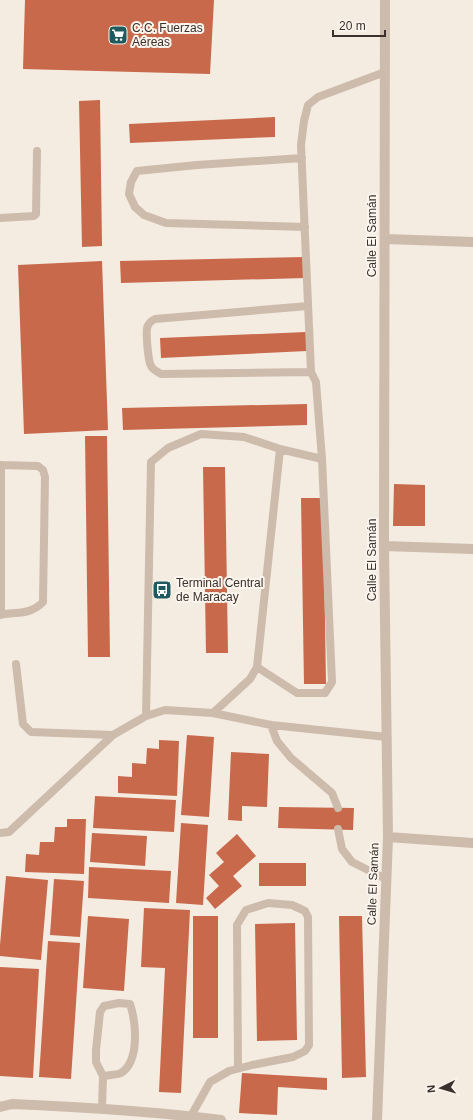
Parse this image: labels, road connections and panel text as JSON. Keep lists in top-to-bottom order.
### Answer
{
  "streets": {
    "street": ["Calle El Samán"]
  },
  "places": {
    "supermarket": ["C.C. Fuerzas Aéreas"],
    "bus stop": ["Terminal Central de Maracay"]
  },
  "scale_bar": "20 m",
  "north": "left"
}
